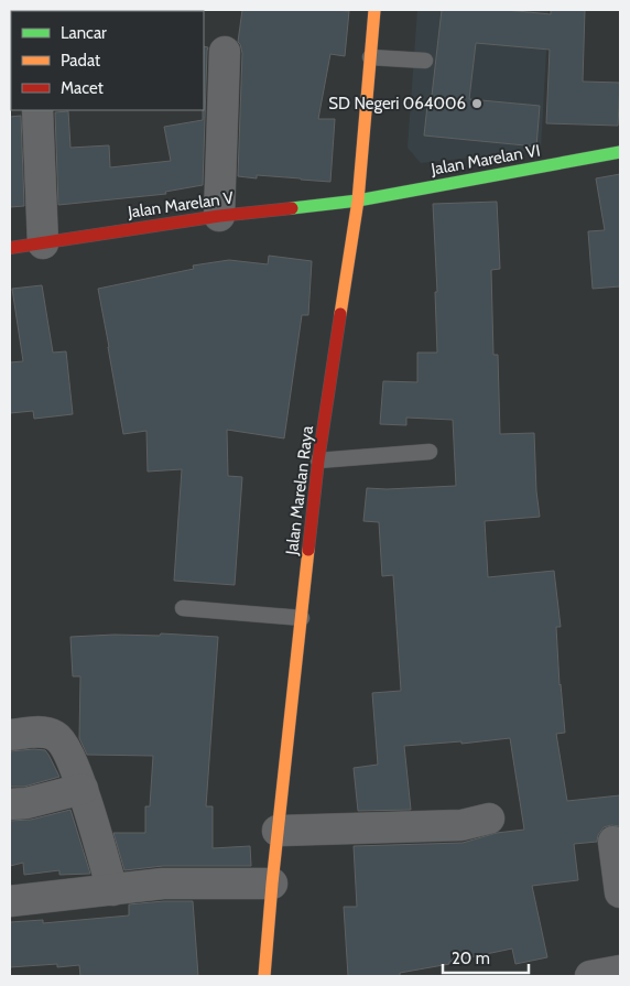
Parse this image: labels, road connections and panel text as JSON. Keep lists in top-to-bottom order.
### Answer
{
  "streets": {
    "main road": ["Jalan Marelan VI", "Jalan Marelan V", "Jalan Marelan Raya"]
  },
  "crossings": [
    ["Jalan Marelan VI", "Jalan Marelan V"],
    ["Jalan Marelan VI", "Jalan Marelan Raya"],
    ["Jalan Marelan V", "Jalan Marelan Raya"]
  ],
  "places": ["SD Negeri 064006"],
  "legend": ["Lancar", "Padat", "Macet"],
  "scale_bar": "20 m"
}
